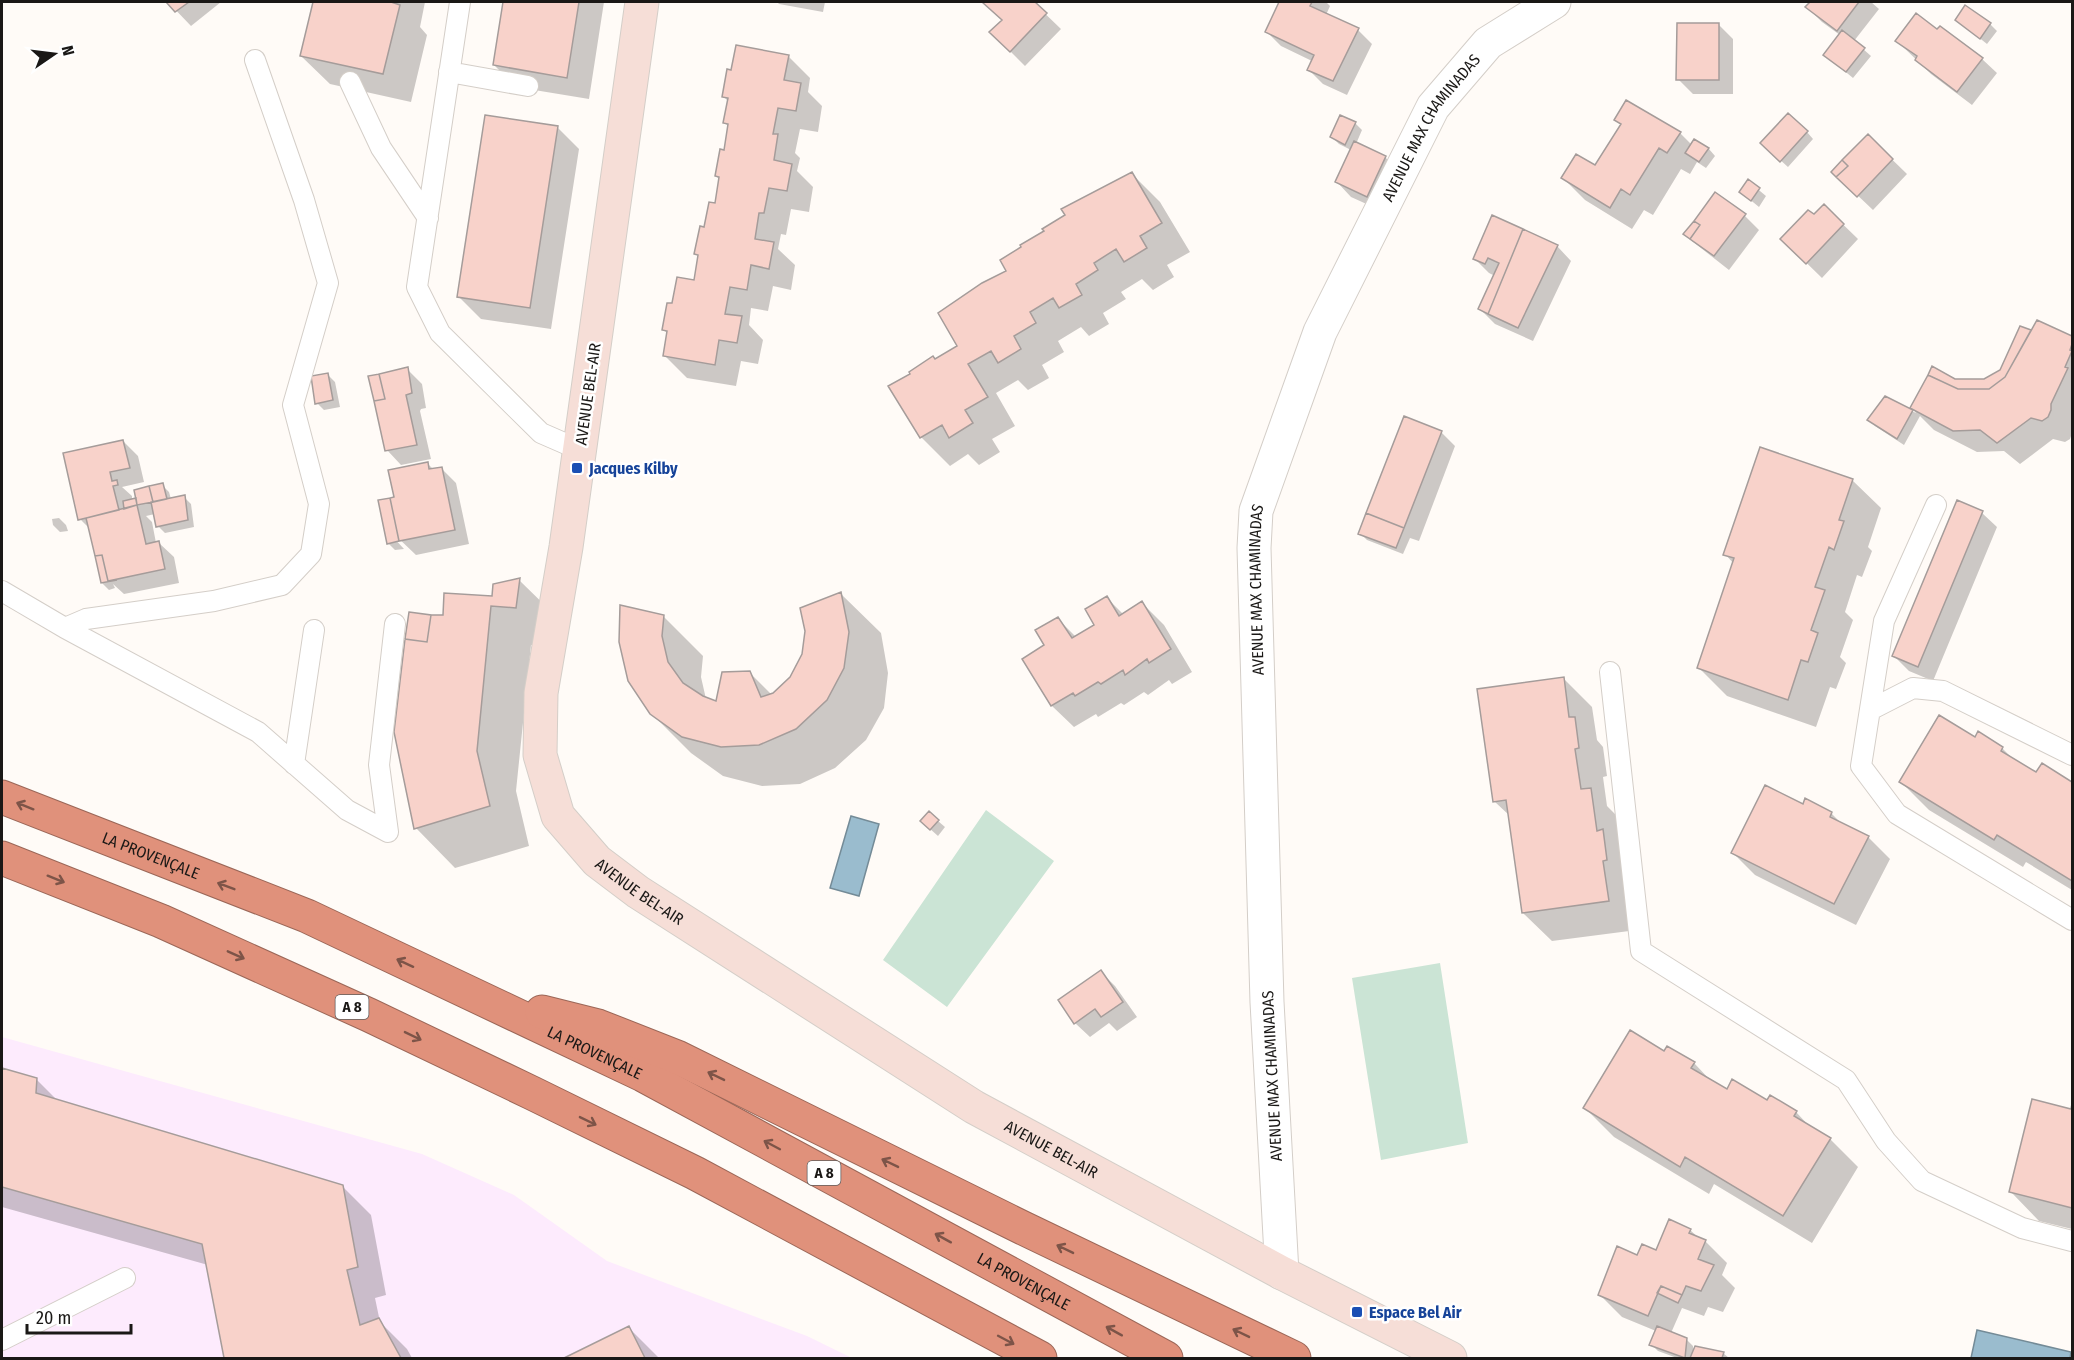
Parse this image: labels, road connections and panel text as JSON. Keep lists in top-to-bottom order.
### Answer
{
  "streets": {
    "highway": ["LA PROVENÇALE", "A 8"],
    "street": ["AVENUE MAX CHAMINADAS", "AVENUE BEL-AIR"]
  },
  "crossings": [
    ["AVENUE MAX CHAMINADAS", "AVENUE BEL-AIR"]
  ],
  "places": {
    "transit": ["Jacques Kilby", "Espace Bel Air"]
  },
  "scale_bar": "20 m",
  "north": "right"
}
